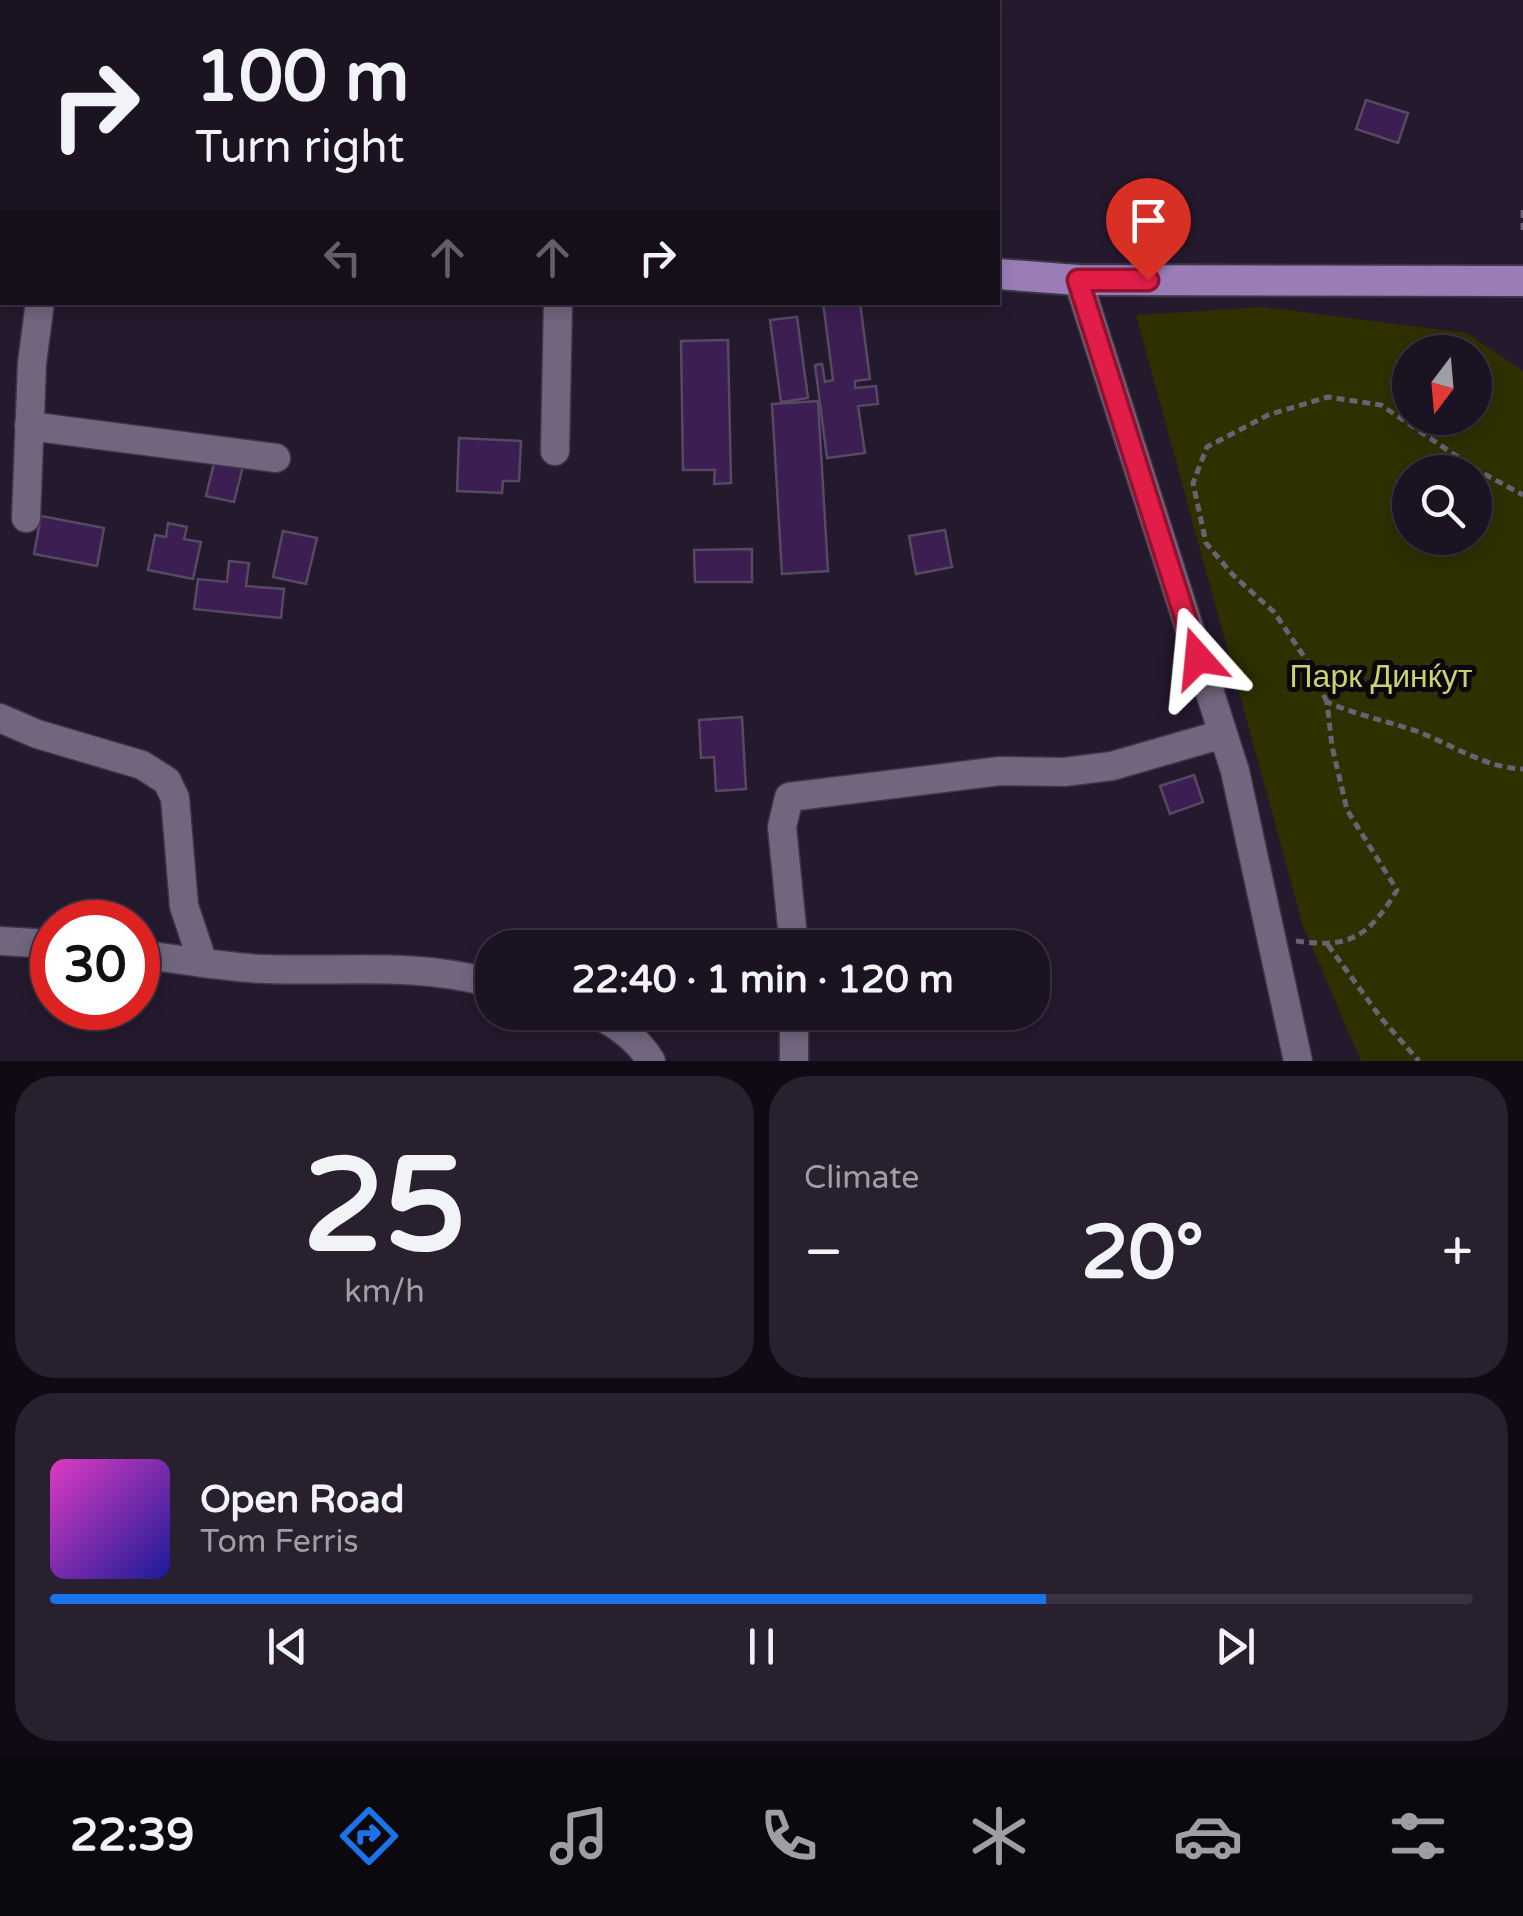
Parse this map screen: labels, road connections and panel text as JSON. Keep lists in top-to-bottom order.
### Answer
{
  "parks": ["Парк Динќут"],
  "north": "bottom",
  "page": {
    "turn": ["100 m", "Turn right"],
    "limit": "30",
    "trip": "22:40 · 1 min · 120 m",
    "tile": [
      ["25", "km/h"],
      "Climate"
    ],
    "heat": ["−", "20°", "+"],
    "song": ["Open Road", "Tom Ferris"],
    "tabs": "22:39"
  }
}
